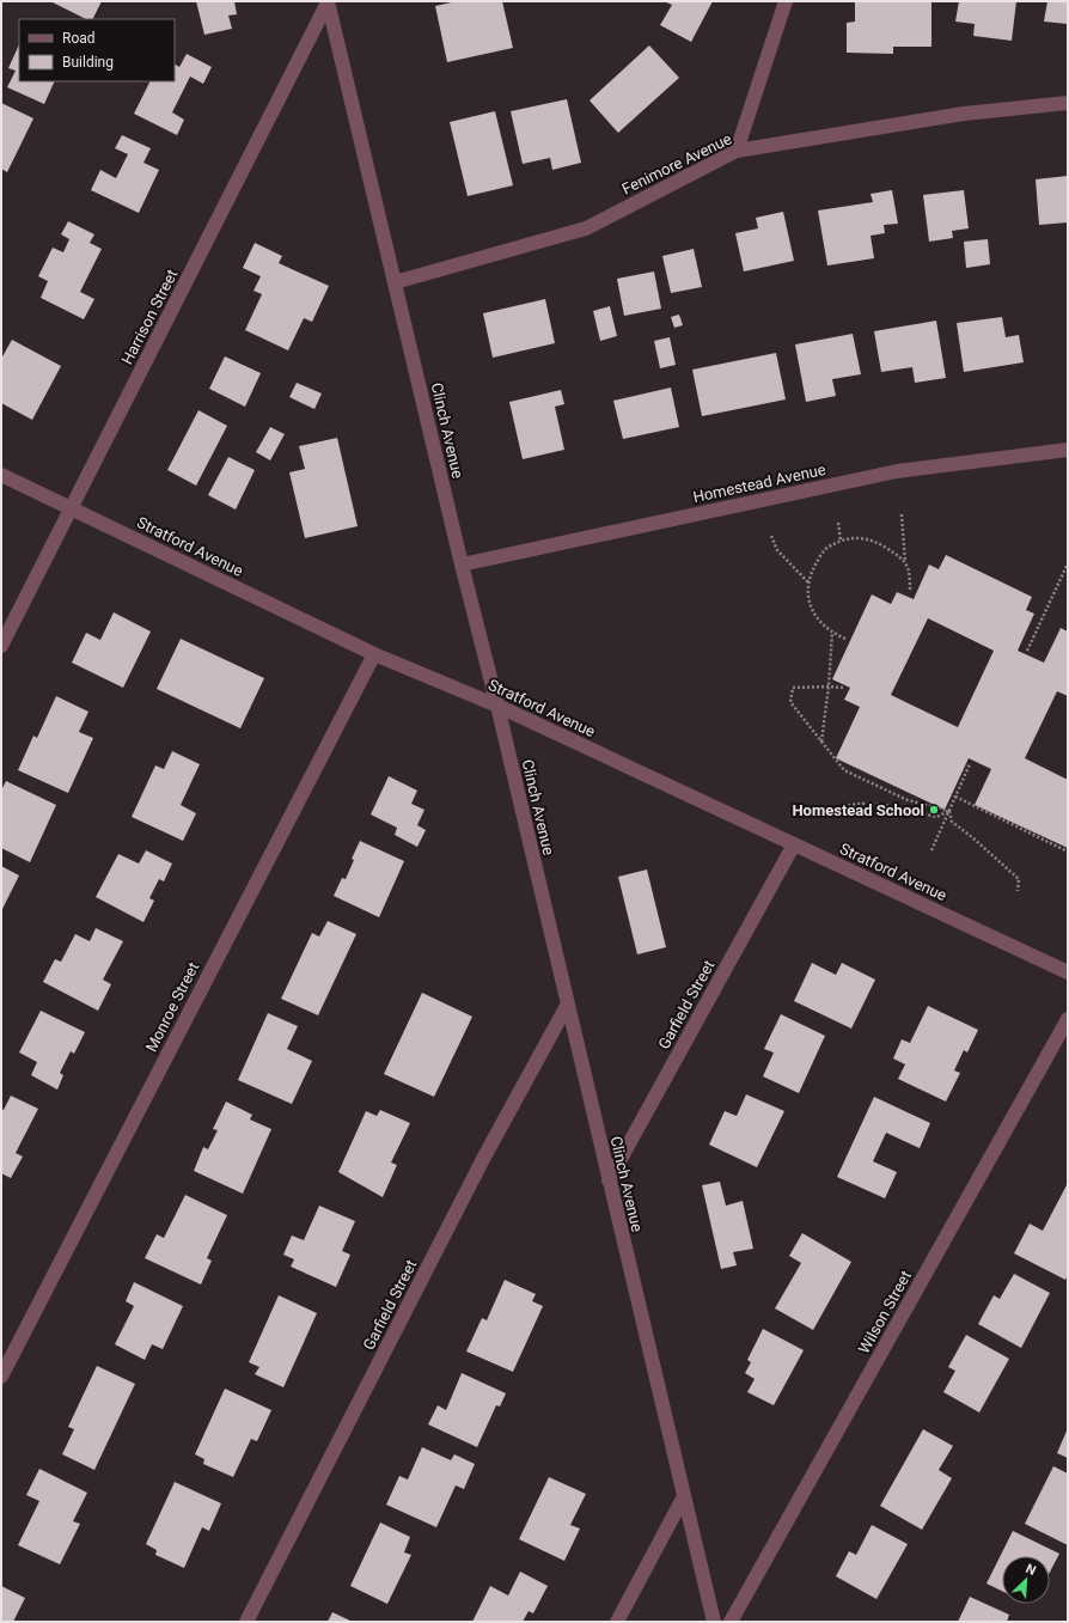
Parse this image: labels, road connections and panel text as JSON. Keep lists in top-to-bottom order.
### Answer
{
  "streets": {
    "street": [
      "Fenimore Avenue",
      "Harrison Street",
      "Clinch Avenue",
      "Homestead Avenue",
      "Stratford Avenue",
      "Garfield Street",
      "Monroe Street",
      "Wilson Street"
    ]
  },
  "crossings": [
    ["Fenimore Avenue", "Clinch Avenue"],
    ["Harrison Street", "Clinch Avenue"],
    ["Harrison Street", "Stratford Avenue"],
    ["Clinch Avenue", "Homestead Avenue"],
    ["Clinch Avenue", "Stratford Avenue"],
    ["Clinch Avenue", "Garfield Street"],
    ["Stratford Avenue", "Garfield Street"],
    ["Stratford Avenue", "Monroe Street"]
  ],
  "places": ["Homestead School"],
  "legend": ["Road", "Building"],
  "north": "top right"
}
